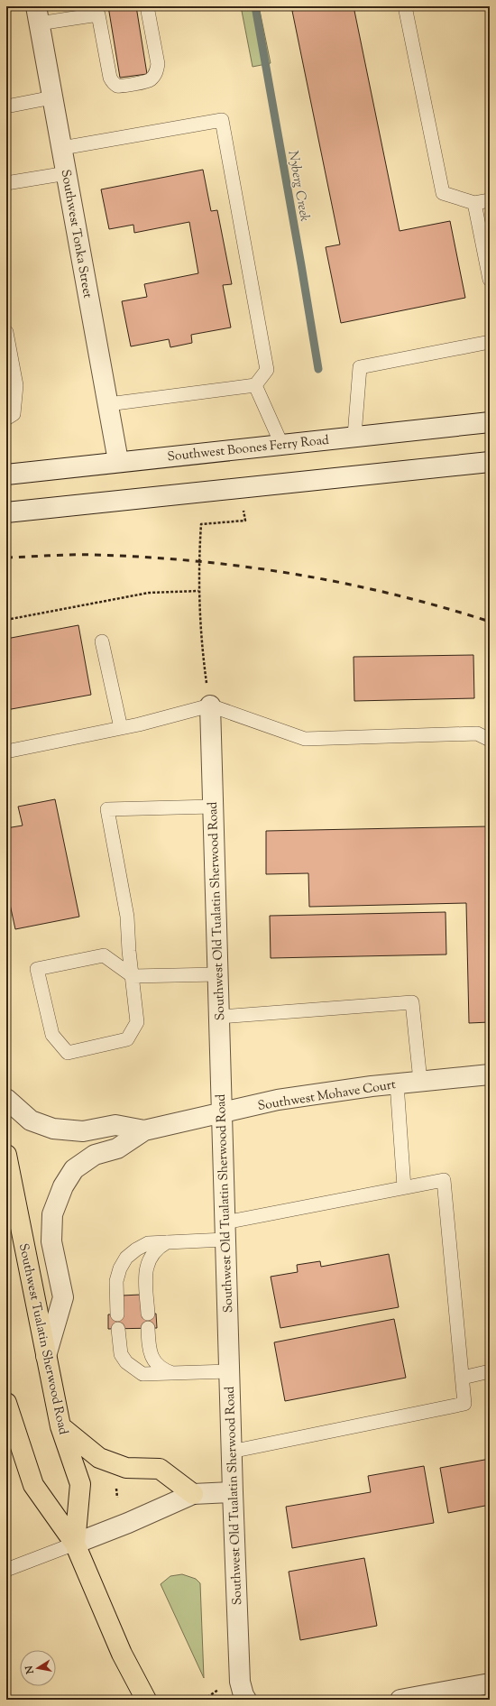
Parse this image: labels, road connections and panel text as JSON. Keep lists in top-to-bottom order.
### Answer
{
  "streets": {
    "highway": ["Southwest Tualatin Sherwood Road"],
    "street": [
      "Southwest Tonka Street",
      "Southwest Boones Ferry Road",
      "Southwest Old Tualatin Sherwood Road",
      "Southwest Mohave Court"
    ]
  },
  "crossings": [
    ["Southwest Tonka Street", "Southwest Boones Ferry Road"],
    ["Southwest Old Tualatin Sherwood Road", "Southwest Mohave Court"],
    ["Southwest Mohave Court", "Southwest Tualatin Sherwood Road"]
  ],
  "water": ["Nyberg Creek"],
  "north": "left"
}
